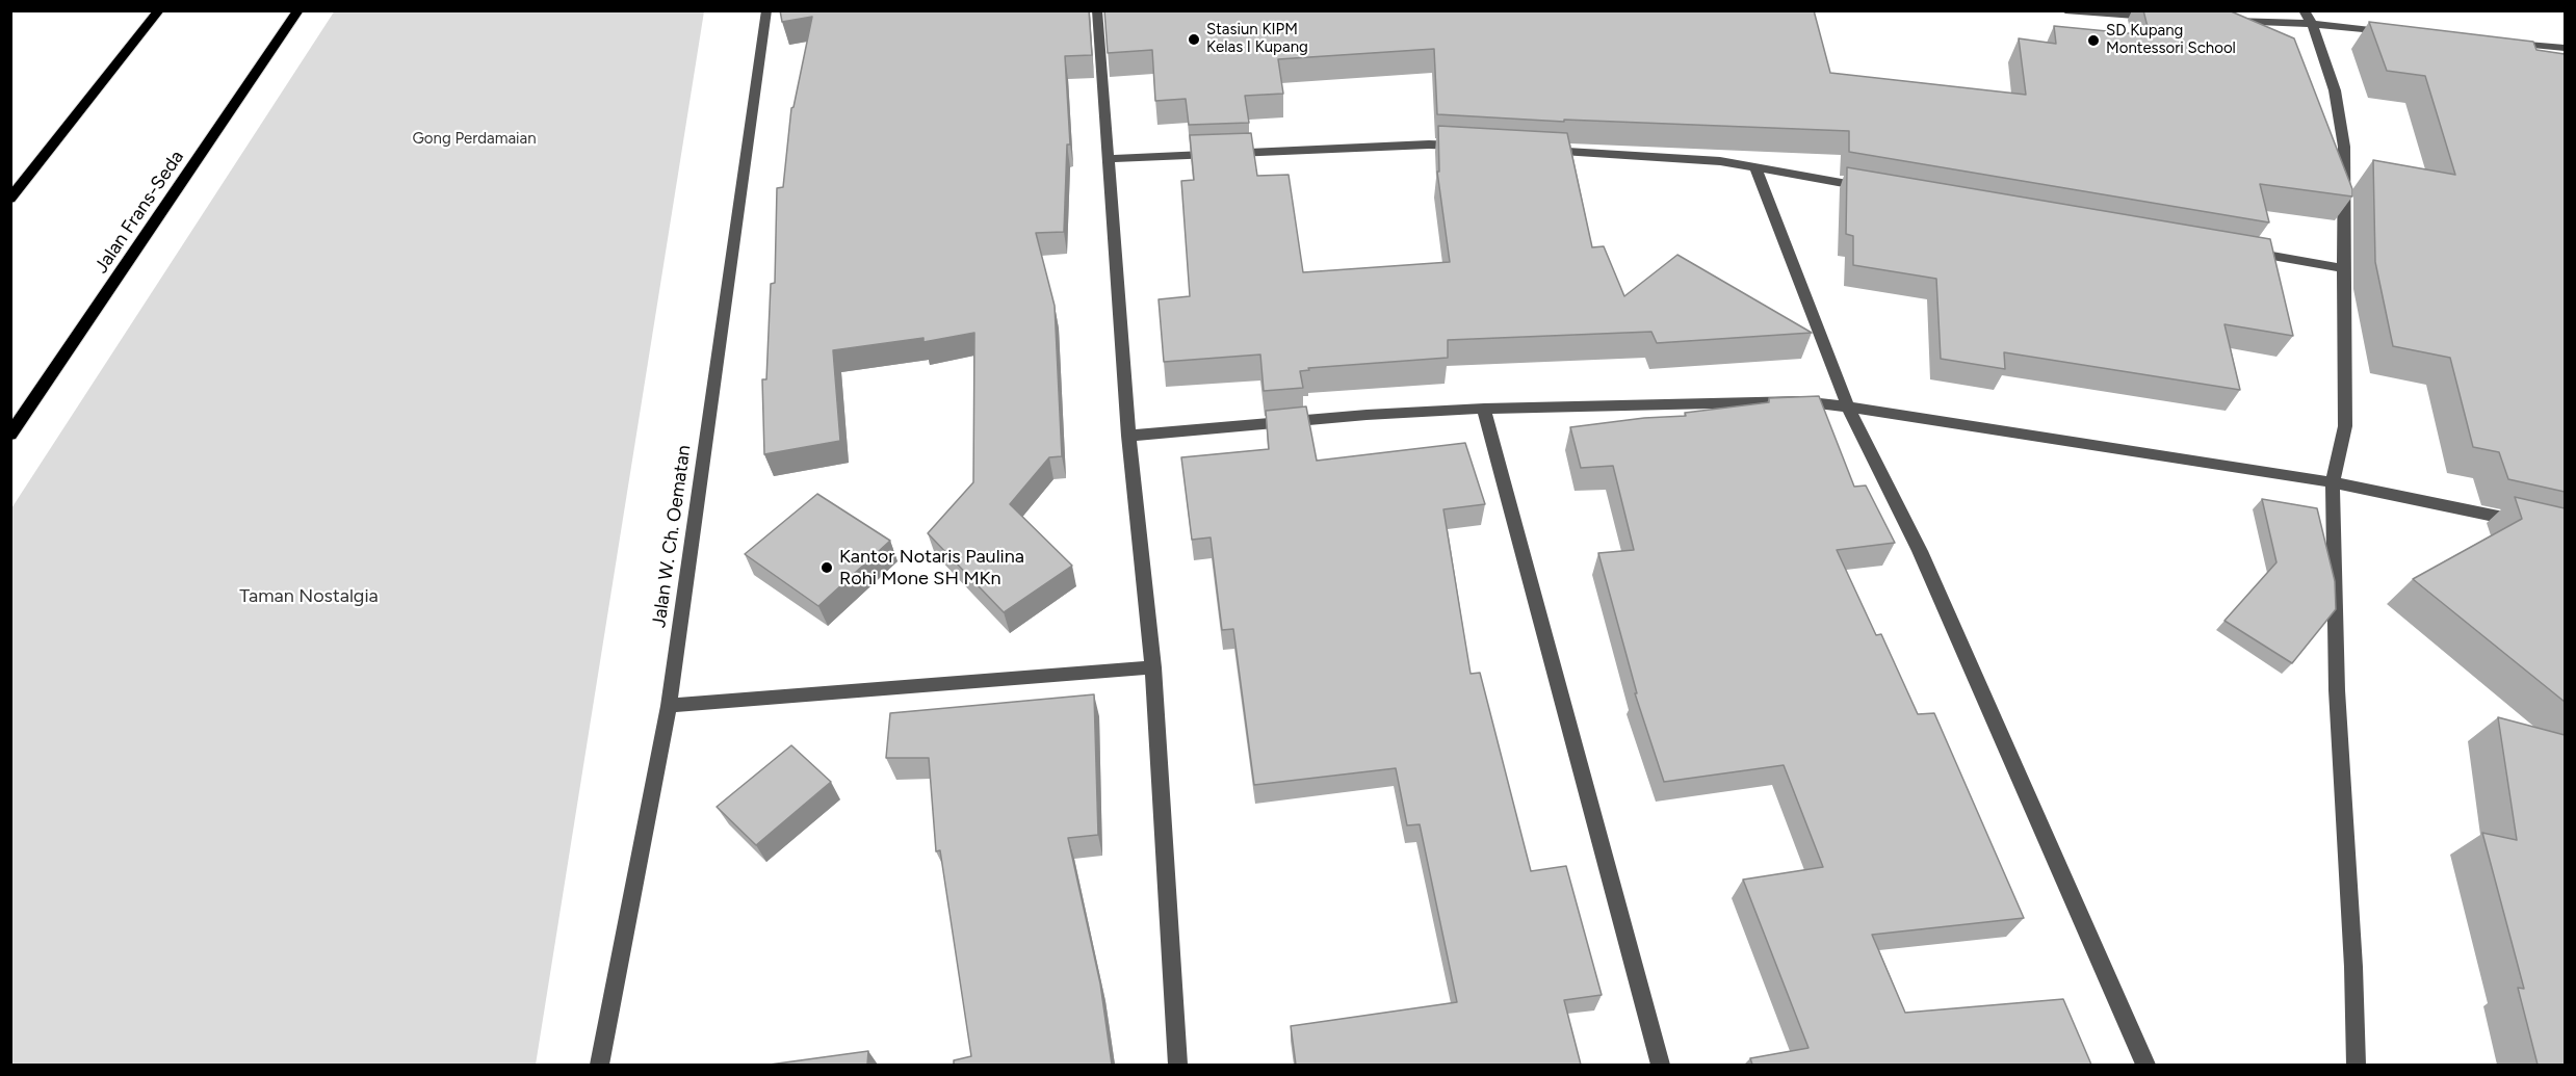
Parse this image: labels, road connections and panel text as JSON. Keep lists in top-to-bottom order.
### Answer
{
  "streets": {
    "main road": ["Jalan Frans-Seda"],
    "street": ["Jalan W. Ch. Oematan"]
  },
  "parks": ["Gong Perdamaian", "Taman Nostalgia"],
  "places": ["Stasiun KIPM Kelas I Kupang", "SD Kupang Montessori School", "Kantor Notaris Paulina Rohi Mone SH MKn"]
}
